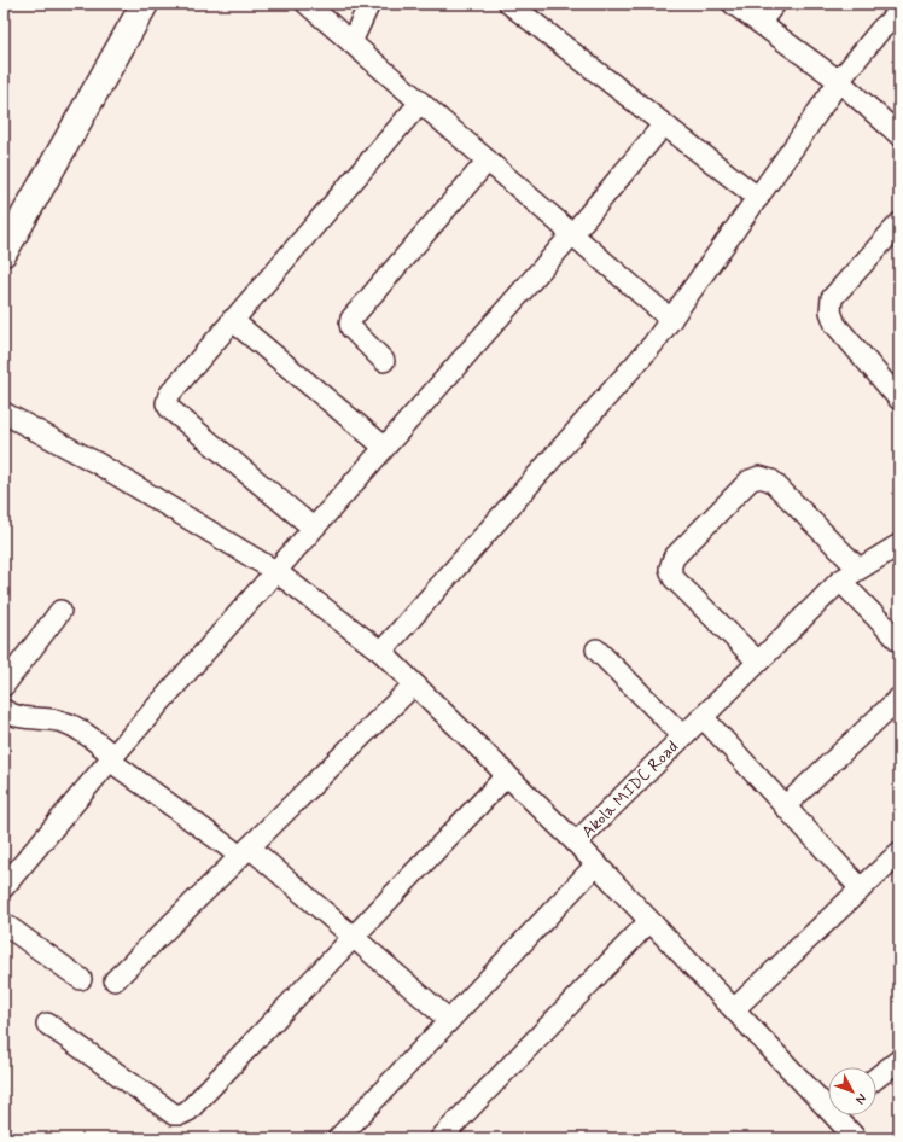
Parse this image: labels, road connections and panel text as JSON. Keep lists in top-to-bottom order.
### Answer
{
  "streets": {
    "street": ["Akola MIDC Road"]
  },
  "north": "bottom right"
}
